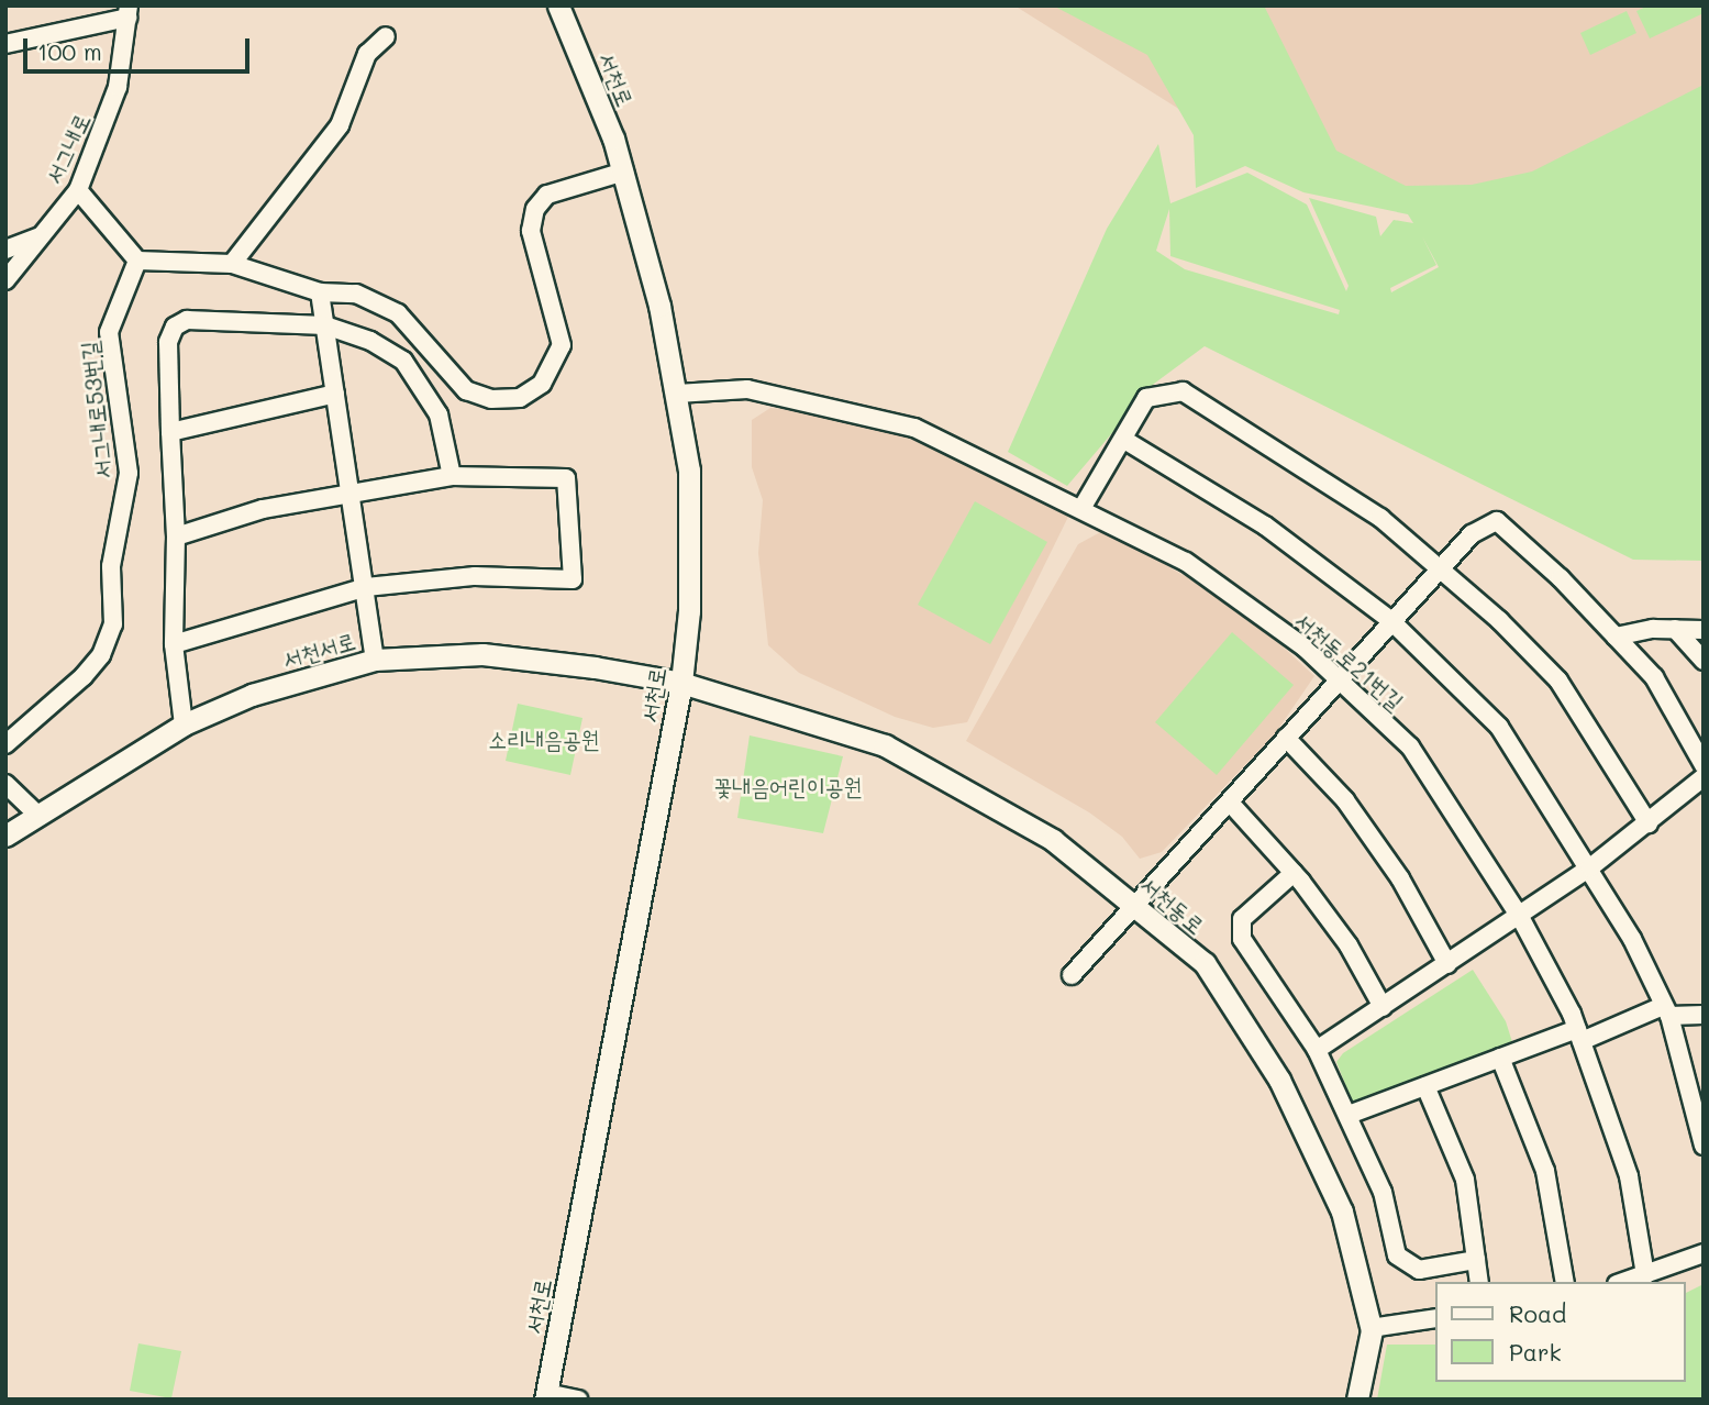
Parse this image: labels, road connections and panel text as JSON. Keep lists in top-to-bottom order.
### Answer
{
  "streets": {
    "street": [
      "서천로",
      "서그내로",
      "서그내로53번길",
      "서천서로",
      "서천동로21번길",
      "서천동로"
    ]
  },
  "crossings": [
    ["서천로", "서천서로"],
    ["서천로", "서천동로21번길"],
    ["서천로", "서천동로"],
    ["서천서로", "서천동로"]
  ],
  "parks": ["소리내음공원", "꽃내음어린이공원"],
  "legend": ["Road", "Park"],
  "scale_bar": "100 m"
}
